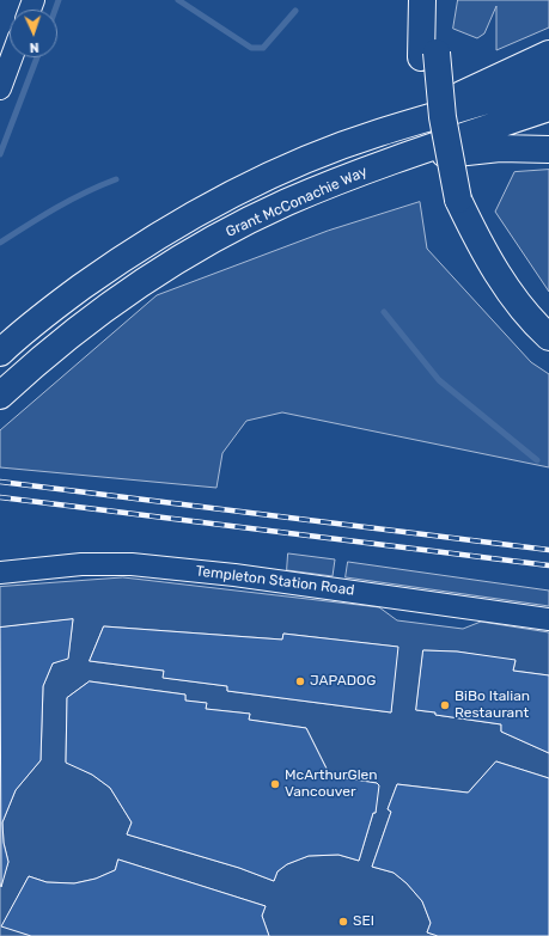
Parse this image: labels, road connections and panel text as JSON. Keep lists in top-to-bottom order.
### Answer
{
  "streets": {
    "main road": ["Grant McConachie Way"],
    "street": ["Templeton Station Road"]
  },
  "places": [
    "JAPADOG",
    "BiBo Italian Restaurant",
    "McArthurGlen Vancouver",
    "SEI"
  ],
  "north": "bottom"
}
